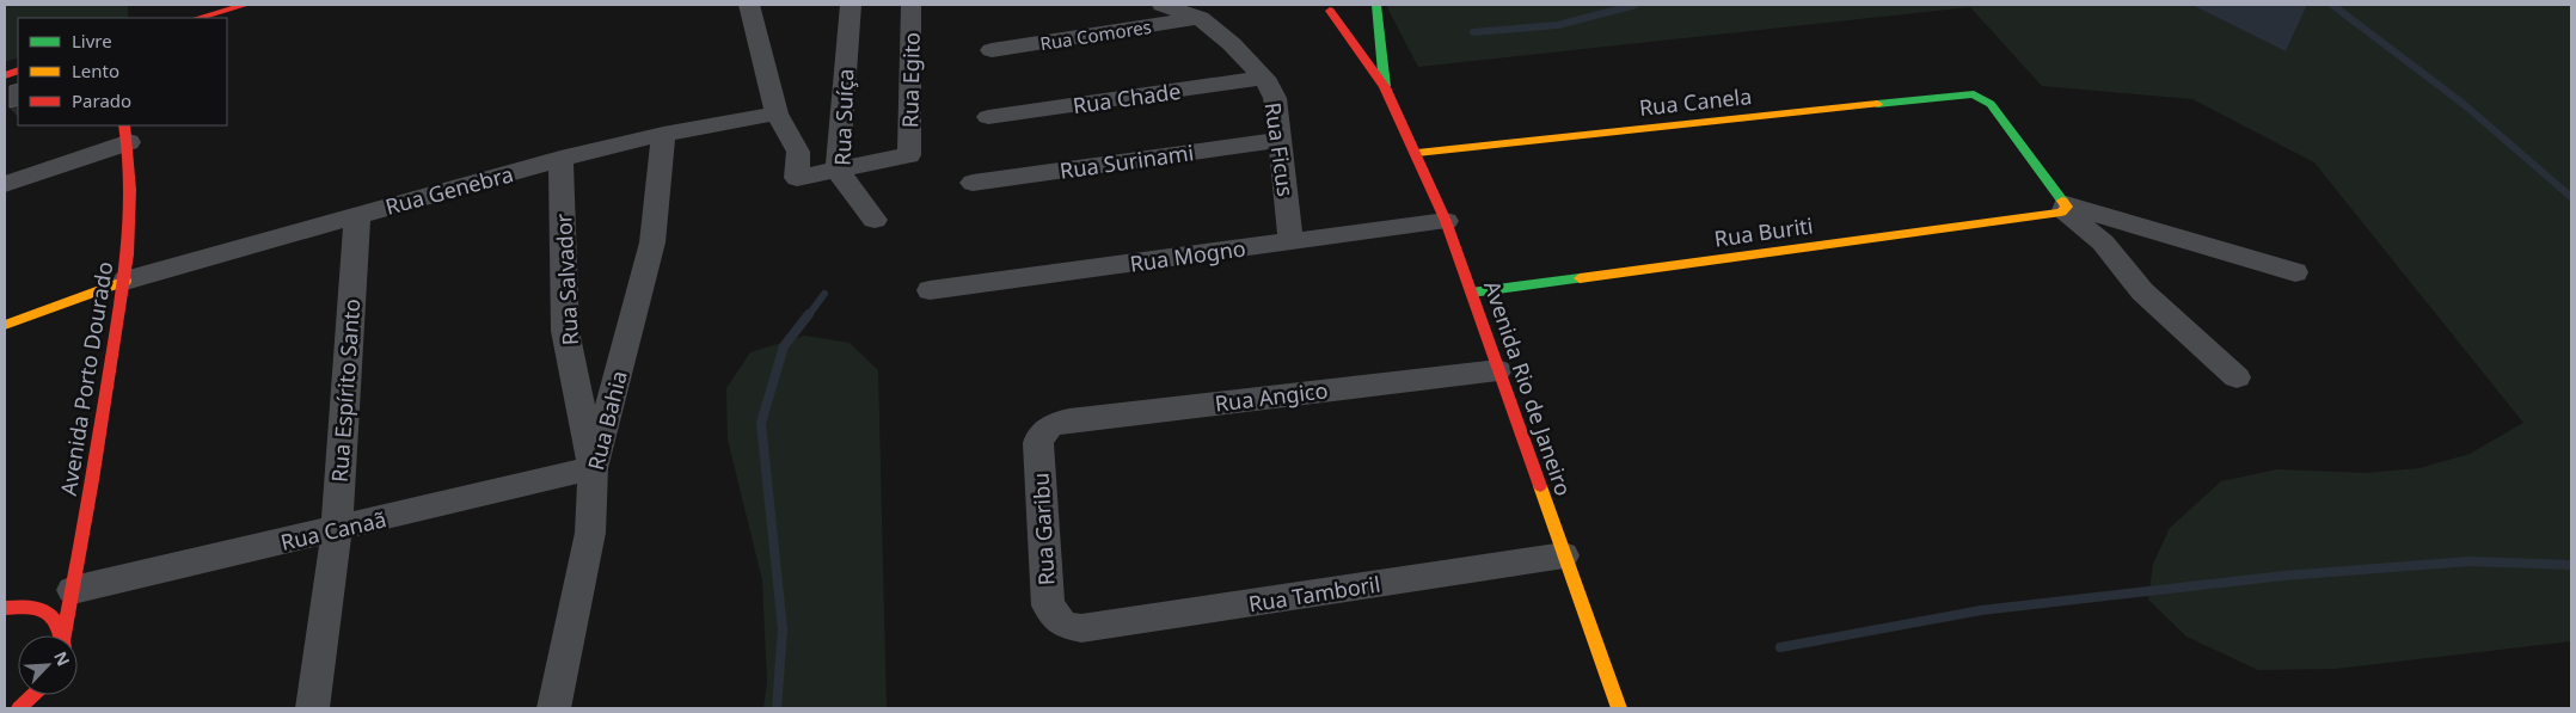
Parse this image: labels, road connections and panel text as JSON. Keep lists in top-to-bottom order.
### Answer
{
  "streets": {
    "street": [
      "Rua Comores",
      "Rua Egito",
      "Rua Chade",
      "Rua Canela",
      "Rua Suíça",
      "Rua Ficus",
      "Rua Surinami",
      "Rua Genebra",
      "Rua Buriti",
      "Rua Mogno",
      "Rua Salvador",
      "Avenida Porto Dourado",
      "Avenida Rio de Janeiro",
      "Rua Espírito Santo",
      "Rua Angico",
      "Rua Bahia",
      "Rua Garibu",
      "Rua Canaã",
      "Rua Tamboril"
    ]
  },
  "crossings": [
    ["Rua Comores", "Rua Ficus"],
    ["Rua Egito", "Rua Suíça"],
    ["Rua Chade", "Rua Ficus"],
    ["Rua Canela", "Rua Buriti"],
    ["Rua Canela", "Avenida Rio de Janeiro"],
    ["Rua Ficus", "Rua Surinami"],
    ["Rua Ficus", "Rua Mogno"],
    ["Rua Genebra", "Rua Salvador"],
    ["Rua Genebra", "Avenida Porto Dourado"],
    ["Rua Genebra", "Rua Espírito Santo"],
    ["Rua Genebra", "Rua Bahia"],
    ["Rua Buriti", "Avenida Rio de Janeiro"],
    ["Rua Mogno", "Avenida Rio de Janeiro"],
    ["Rua Salvador", "Rua Bahia"],
    ["Rua Salvador", "Rua Canaã"],
    ["Avenida Porto Dourado", "Rua Canaã"],
    ["Avenida Rio de Janeiro", "Rua Angico"],
    ["Avenida Rio de Janeiro", "Rua Tamboril"],
    ["Rua Espírito Santo", "Rua Canaã"],
    ["Rua Angico", "Rua Garibu"],
    ["Rua Bahia", "Rua Canaã"],
    ["Rua Garibu", "Rua Tamboril"]
  ],
  "legend": ["Livre", "Lento", "Parado"],
  "north": "top right"
}
